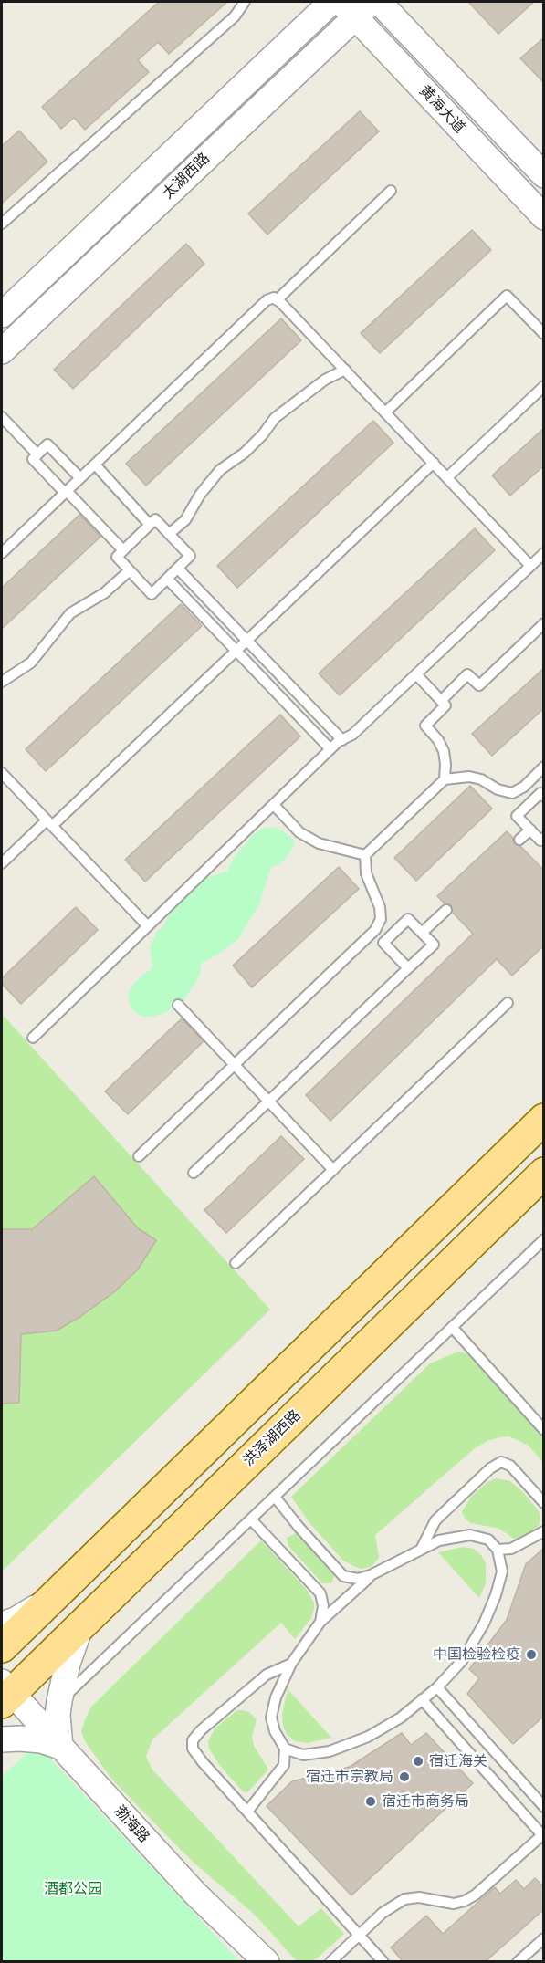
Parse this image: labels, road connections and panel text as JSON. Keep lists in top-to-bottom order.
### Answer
{
  "streets": {
    "main road": ["洪泽湖西路"],
    "street": ["黄海大道", "太湖西路", "渤海路"]
  },
  "crossings": [
    ["黄海大道", "太湖西路"],
    ["洪泽湖西路", "渤海路"]
  ],
  "parks": ["酒都公园"],
  "places": [
    "中国检验检疫",
    "宿迁海关",
    "宿迁市宗教局",
    "宿迁市商务局"
  ]
}
